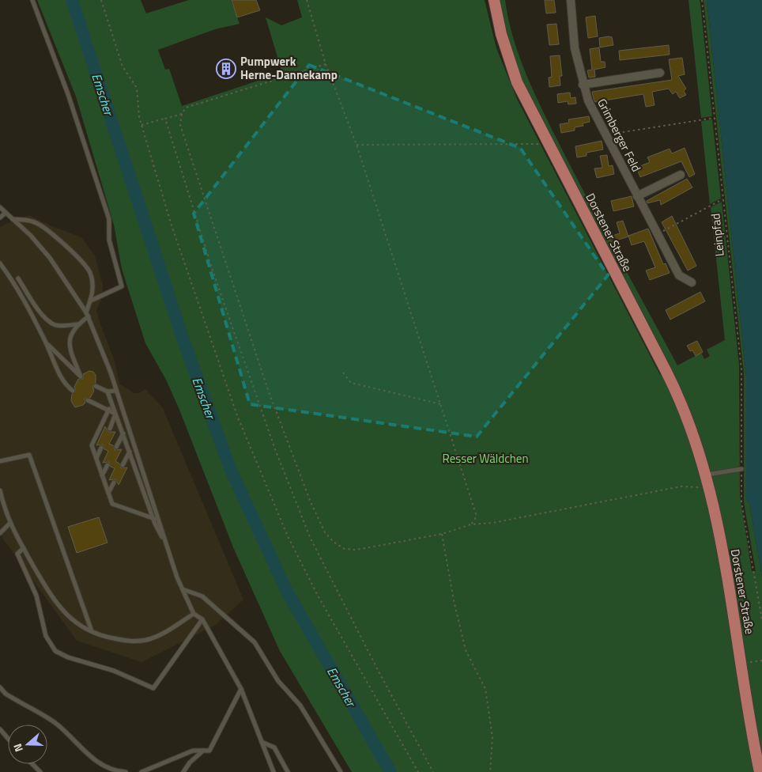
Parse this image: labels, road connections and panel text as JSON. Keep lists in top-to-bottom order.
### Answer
{
  "streets": {
    "main road": ["Dorstener Straße"],
    "street": ["Grimberger Feld"],
    "path": ["Leinpfad"]
  },
  "water": ["Emscher"],
  "parks": ["Resser Wäldchen"],
  "places": {
    "building": ["Pumpwerk Herne-Dannekamp"]
  },
  "north": "left"
}
